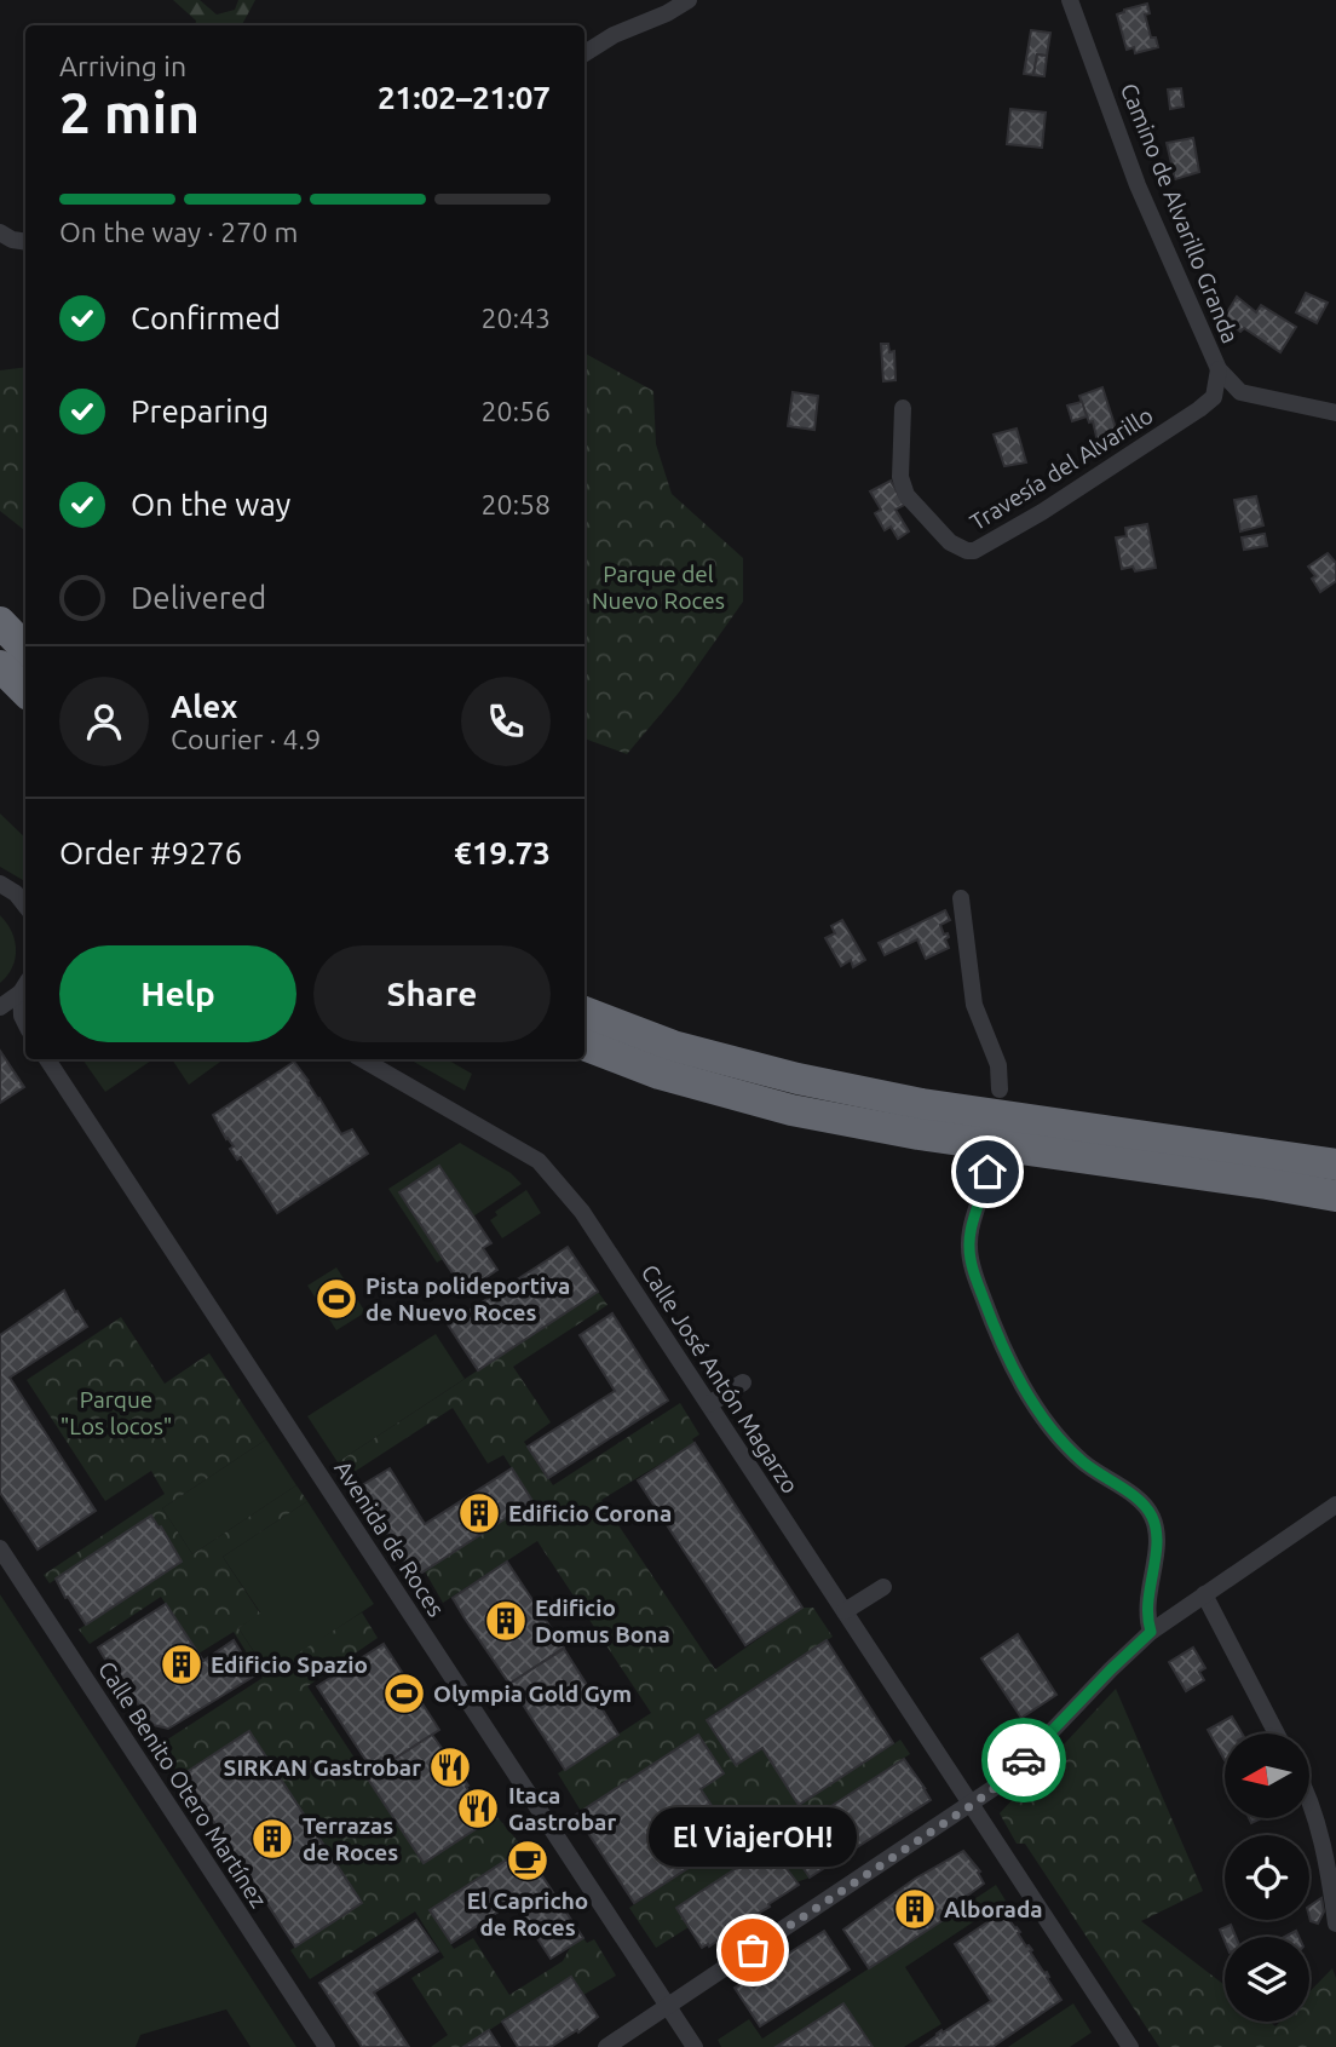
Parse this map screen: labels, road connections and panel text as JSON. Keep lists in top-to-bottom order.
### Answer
{
  "streets": {
    "street": [
      "Camino de Alvarillo Granda",
      "Travesía del Alvarillo",
      "Calle José Antón Magarzo",
      "Avenida de Roces",
      "Calle Benito Otero Martínez"
    ]
  },
  "crossings": [
    ["Camino de Alvarillo Granda", "Travesía del Alvarillo"]
  ],
  "parks": ["Parque del Nuevo Roces", "Parque \"Los locos\""],
  "places": {
    "sports": ["Pista polideportiva de Nuevo Roces", "Olympia Gold Gym"],
    "building": [
      "Edificio Corona",
      "Edificio Domus Bona",
      "Edificio Spazio",
      "Terrazas de Roces",
      "Alborada"
    ],
    "restaurant": ["SIRKAN Gastrobar", "Itaca Gastrobar"],
    "cafe": ["El Capricho de Roces"],
    "other": ["El ViajerOH!"]
  },
  "north": "left",
  "page": {
    "heading": ["2 min", "Arriving in", "21:02–21:07"],
    "panel": [
      "Alex",
      "Courier · 4.9",
      "Order #9276",
      "€19.73"
    ],
    "bar": "On the way · 270 m",
    "list": [
      ["Confirmed", "20:43"],
      ["Preparing", "20:56"],
      ["On the way", "20:58"],
      "Delivered"
    ],
    "buttons": ["Help", "Share"],
    "bubble": "El ViajerOH!"
  }
}
